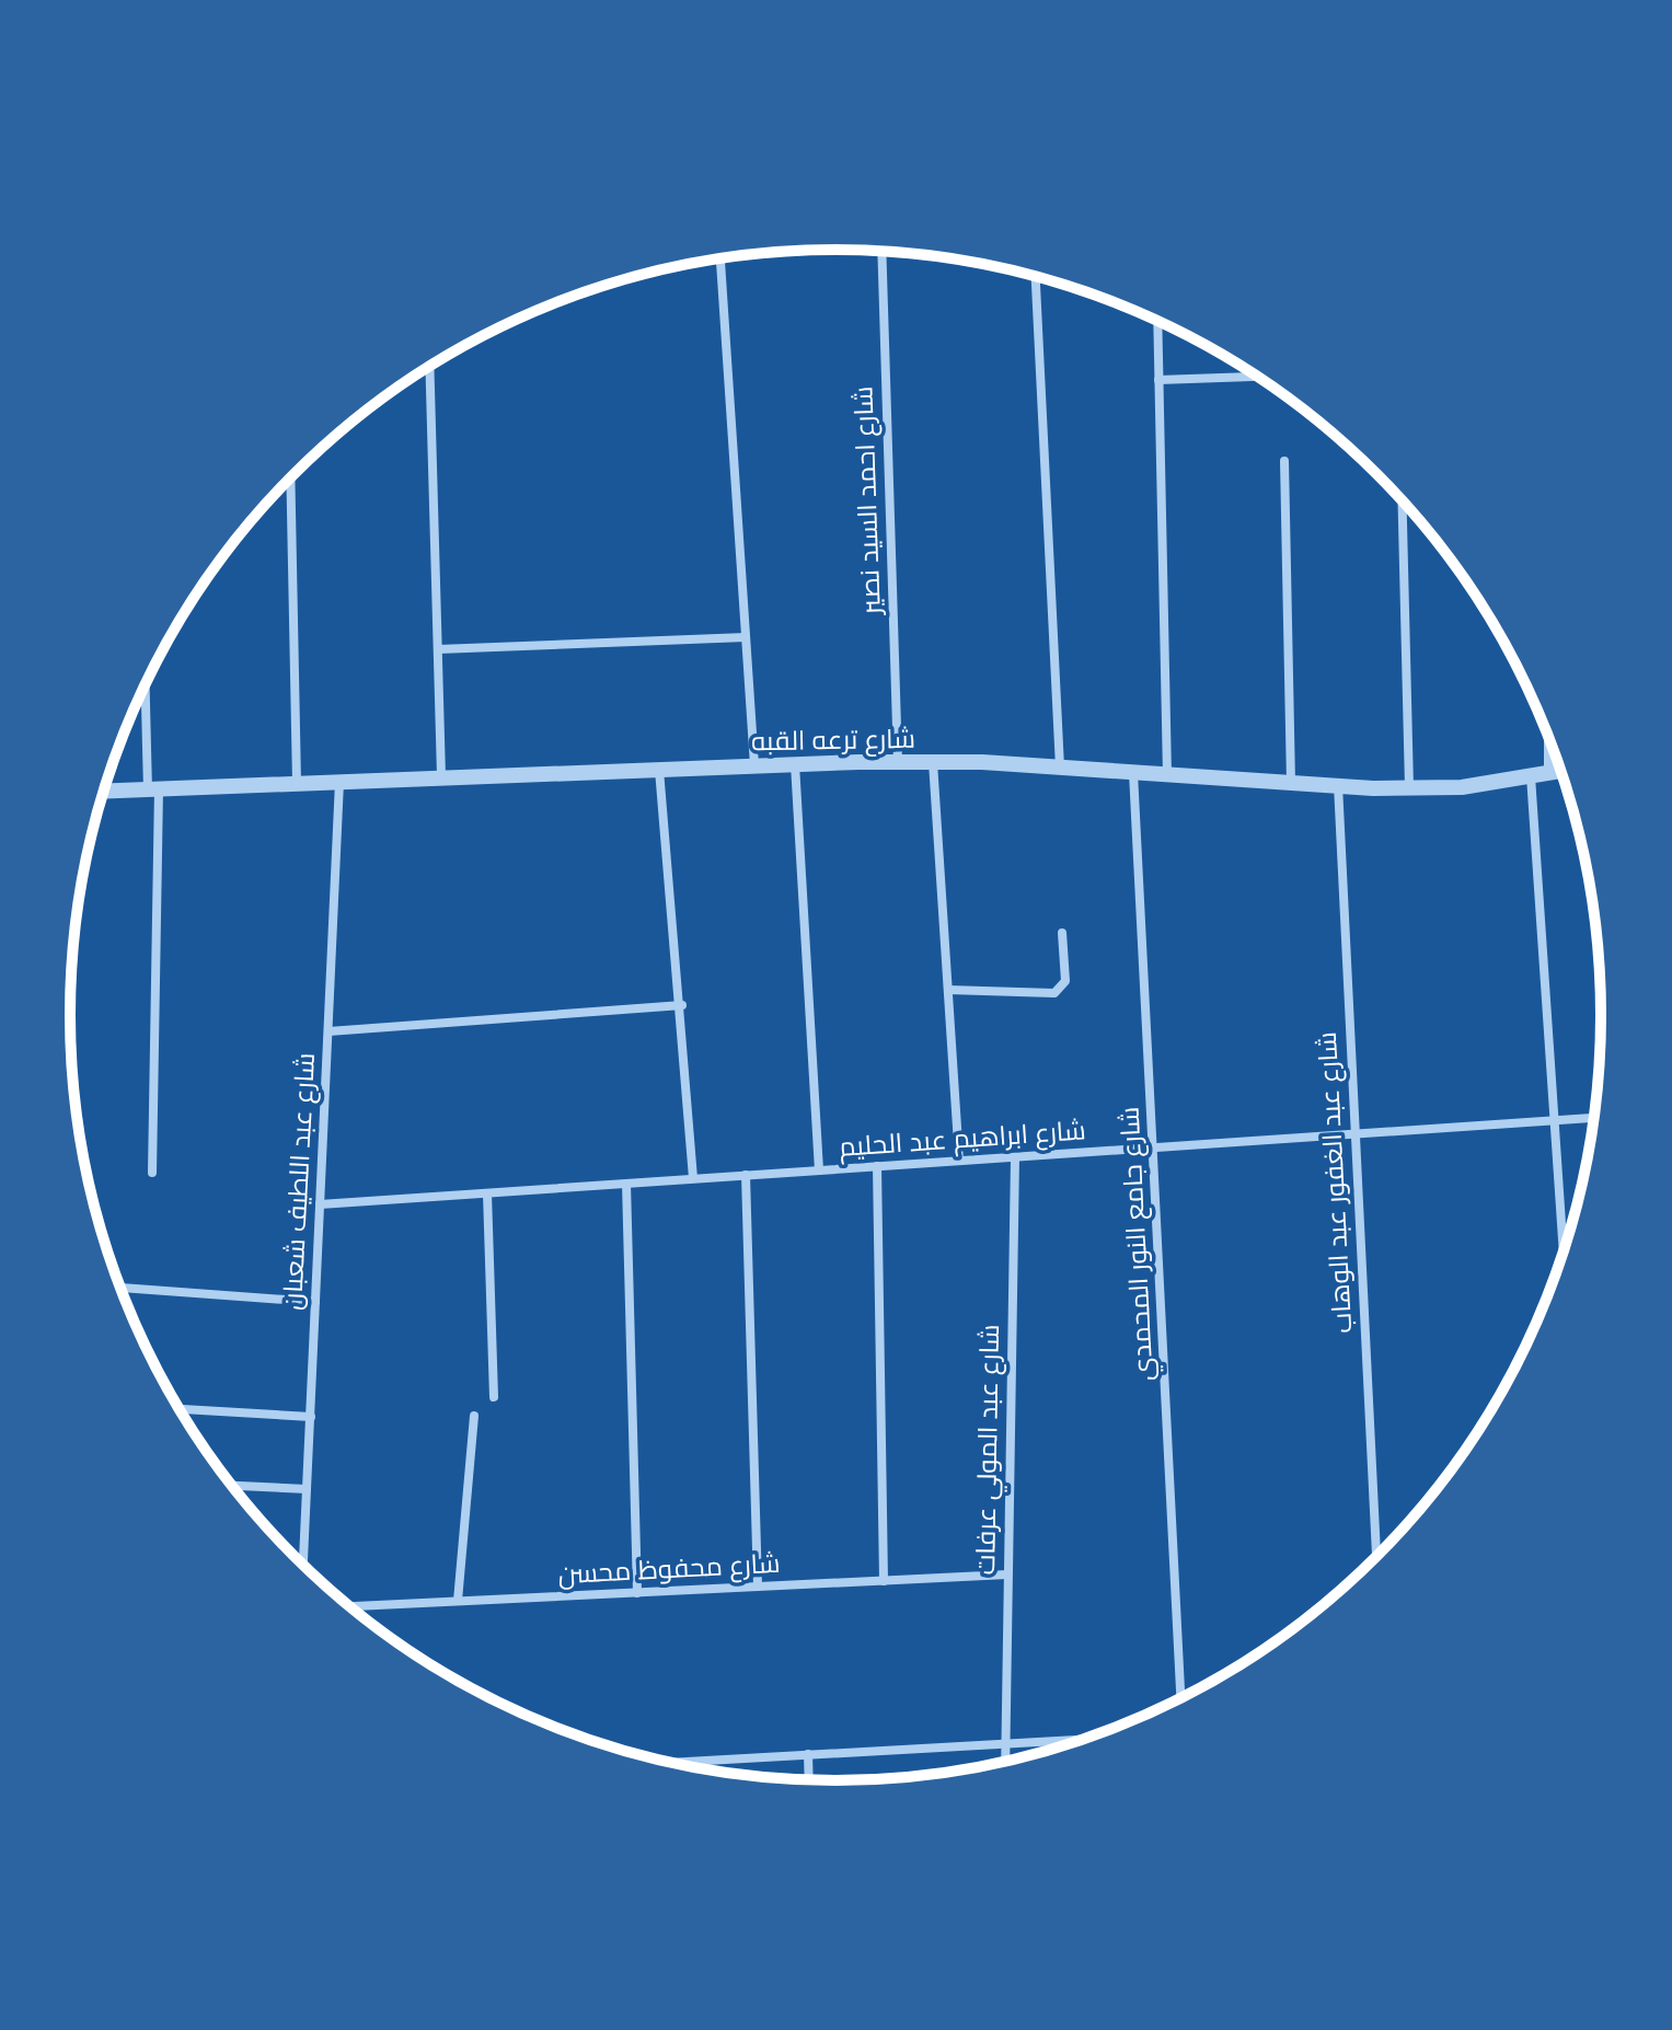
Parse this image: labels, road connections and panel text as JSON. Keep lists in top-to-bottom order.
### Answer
{
  "streets": {
    "street": [
      "شارع احمد السيد نصير",
      "شارع ترعه القبه",
      "شارع ابراهيم عبد الحليم",
      "شارع عبد اللطيف شعبان",
      "شارع عبد الغفور عبد الوهاب",
      "شارع جامع النور المحمدي",
      "شارع عبد المولي عرفات",
      "شارع محفوظ محسن"
    ]
  },
  "crossings": [
    ["شارع احمد السيد نصير", "شارع ترعه القبه"],
    ["شارع ترعه القبه", "شارع عبد اللطيف شعبان"],
    ["شارع ترعه القبه", "شارع عبد الغفور عبد الوهاب"],
    ["شارع ترعه القبه", "شارع جامع النور المحمدي"],
    ["شارع ابراهيم عبد الحليم", "شارع عبد اللطيف شعبان"],
    ["شارع ابراهيم عبد الحليم", "شارع عبد الغفور عبد الوهاب"],
    ["شارع ابراهيم عبد الحليم", "شارع جامع النور المحمدي"],
    ["شارع ابراهيم عبد الحليم", "شارع عبد المولي عرفات"],
    ["شارع عبد المولي عرفات", "شارع محفوظ محسن"]
  ]
}
